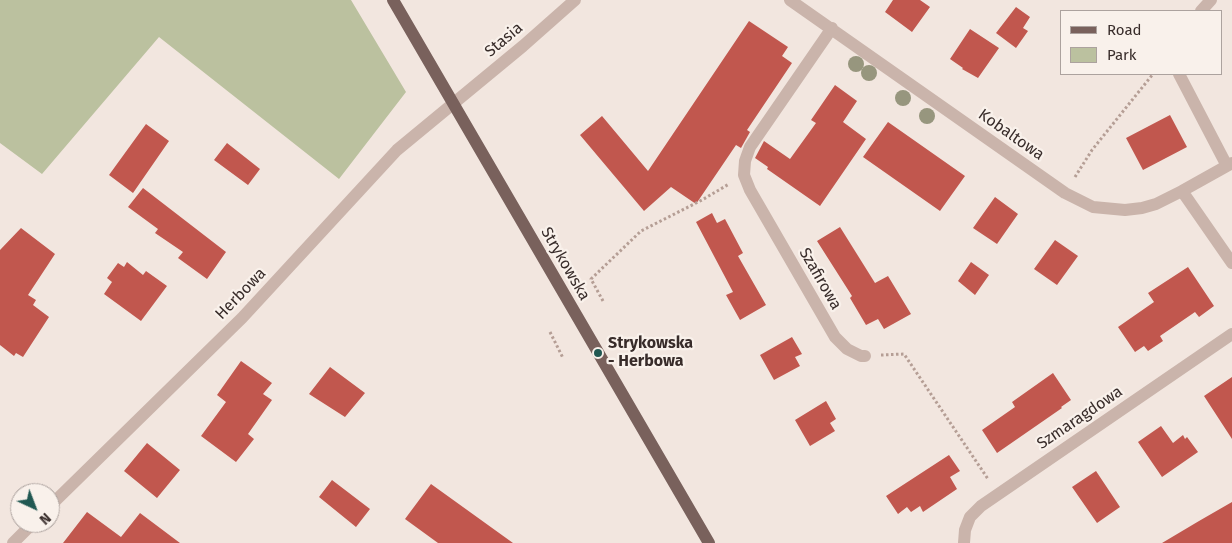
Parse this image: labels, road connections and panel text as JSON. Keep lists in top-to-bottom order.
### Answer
{
  "streets": {
    "main road": ["Strykowska"],
    "street": [
      "Stasia",
      "Kobaltowa",
      "Szafirowa",
      "Herbowa",
      "Szmaragdowa"
    ]
  },
  "crossings": [
    ["Stasia", "Strykowska"],
    ["Stasia", "Herbowa"],
    ["Strykowska", "Herbowa"]
  ],
  "places": ["Strykowska - Herbowa"],
  "legend": ["Road", "Park"],
  "north": "bottom right"
}
